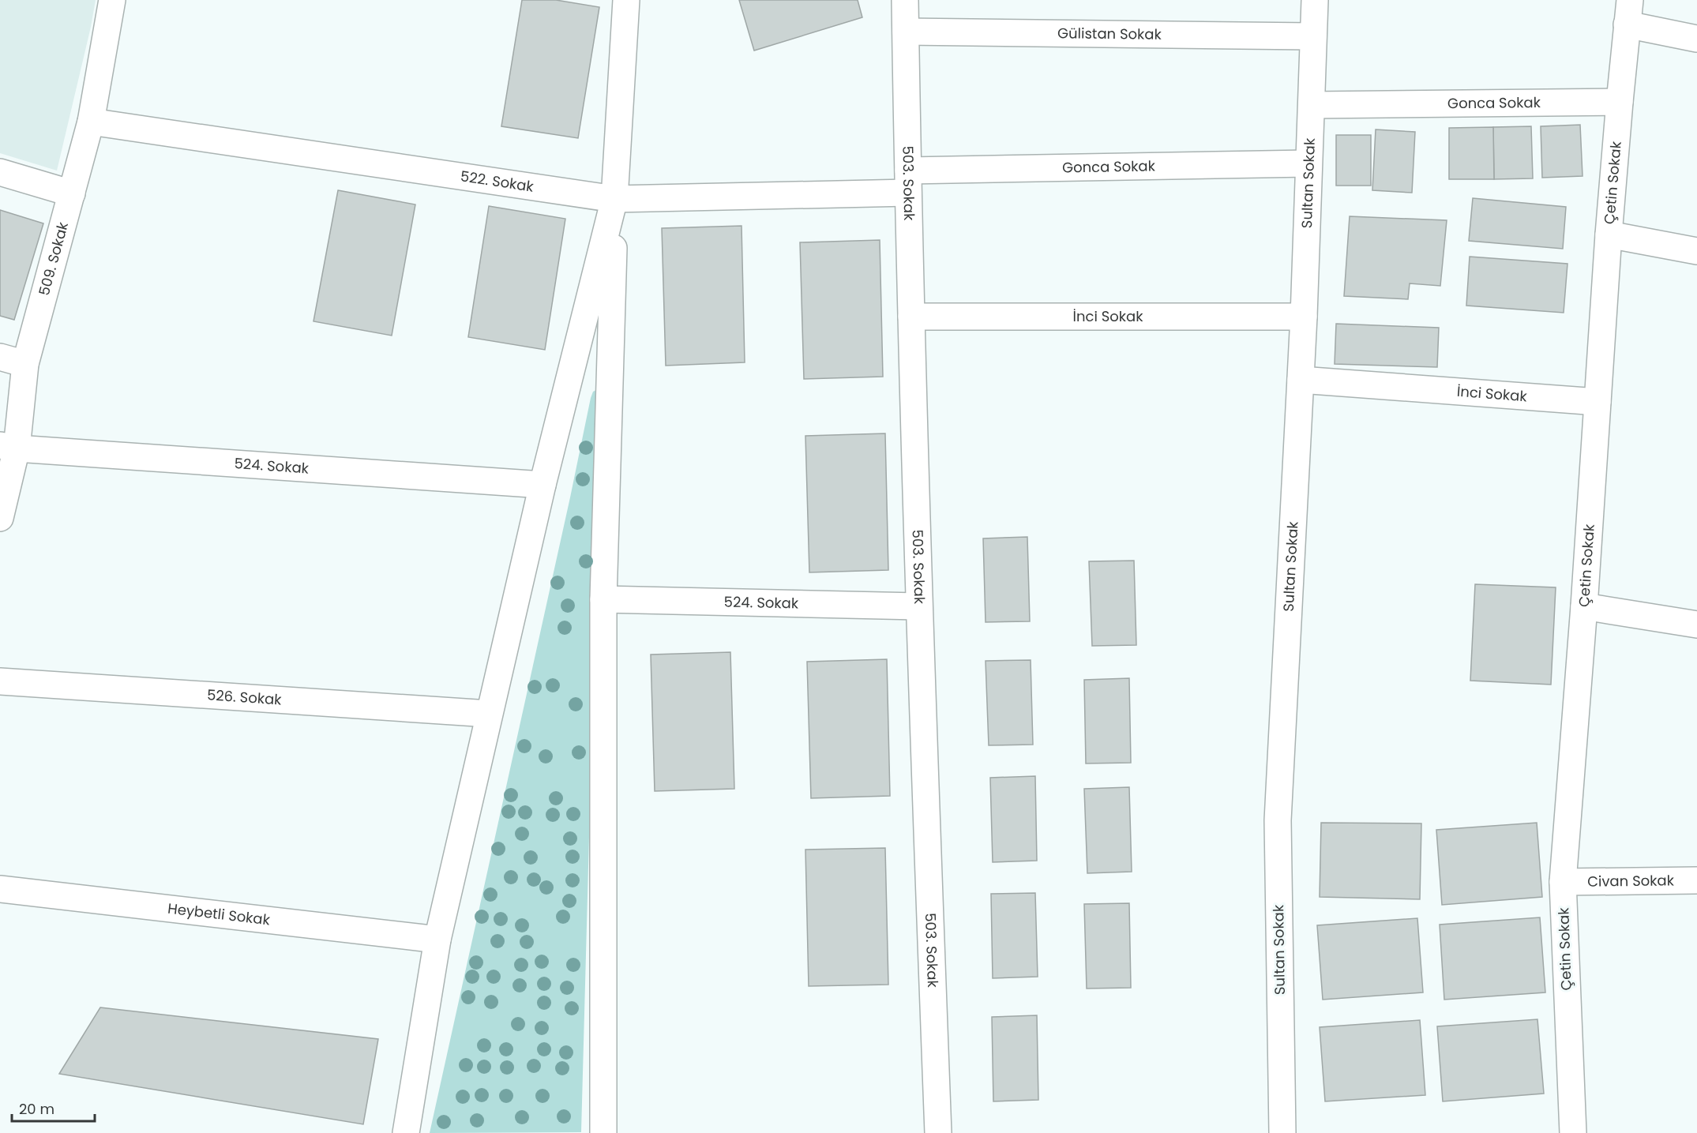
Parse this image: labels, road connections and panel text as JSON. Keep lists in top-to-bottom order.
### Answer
{
  "streets": {
    "street": [
      "Gülistan Sokak",
      "Gonca Sokak",
      "522. Sokak",
      "503. Sokak",
      "Sultan Sokak",
      "Çetin Sokak",
      "509. Sokak",
      "İnci Sokak",
      "524. Sokak",
      "526. Sokak",
      "Civan Sokak",
      "Heybetli Sokak"
    ]
  },
  "crossings": [
    ["Gülistan Sokak", "503. Sokak"],
    ["Gülistan Sokak", "Sultan Sokak"],
    ["Gonca Sokak", "522. Sokak"],
    ["Gonca Sokak", "503. Sokak"],
    ["Gonca Sokak", "Sultan Sokak"],
    ["Gonca Sokak", "Çetin Sokak"],
    ["522. Sokak", "503. Sokak"],
    ["522. Sokak", "509. Sokak"],
    ["503. Sokak", "İnci Sokak"],
    ["503. Sokak", "524. Sokak"],
    ["Sultan Sokak", "İnci Sokak"],
    ["Çetin Sokak", "İnci Sokak"],
    ["Çetin Sokak", "Civan Sokak"],
    ["509. Sokak", "524. Sokak"]
  ],
  "scale_bar": "20 m"
}
